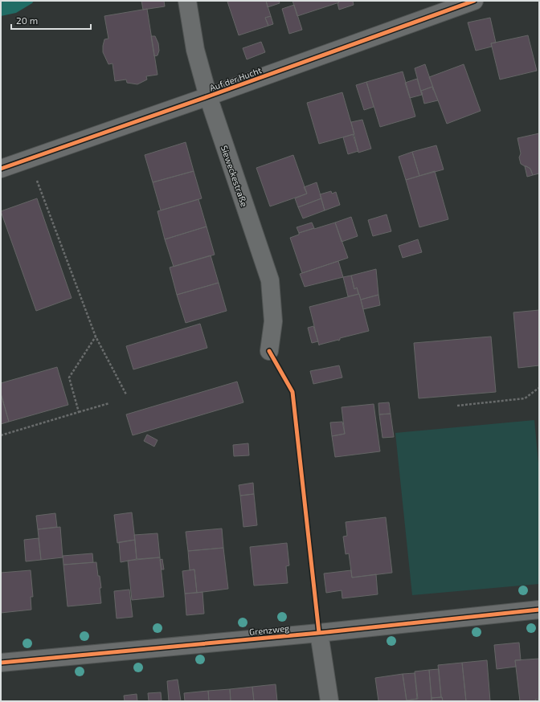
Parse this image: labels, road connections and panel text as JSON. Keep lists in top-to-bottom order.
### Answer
{
  "streets": {
    "street": ["Auf der Hucht", "Sieweckestraße", "Grenzweg"]
  },
  "crossings": [
    ["Auf der Hucht", "Sieweckestraße"]
  ],
  "scale_bar": "20 m"
}
